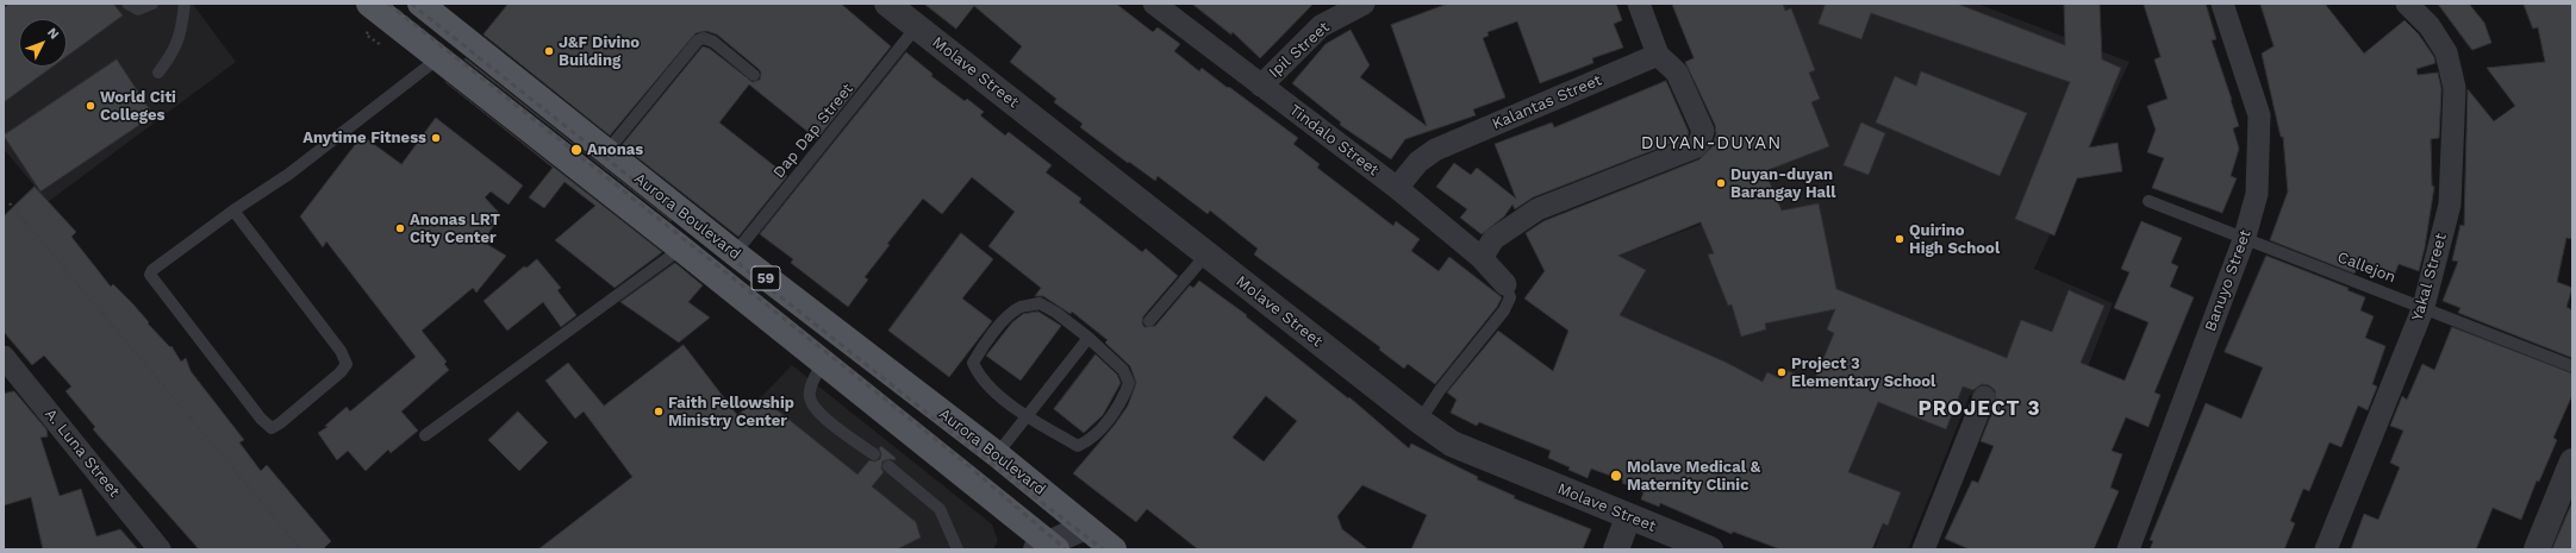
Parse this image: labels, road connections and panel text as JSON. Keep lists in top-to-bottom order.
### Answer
{
  "streets": {
    "main road": ["Aurora Boulevard", "59"],
    "street": [
      "Ipil Street",
      "Molave Street",
      "Kalantas Street",
      "Tindalo Street",
      "Yakal Street",
      "Banuyo Street",
      "A. Luna Street"
    ],
    "lane": ["Dap Dap Street", "Callejon"]
  },
  "crossings": [
    ["Ipil Street", "Tindalo Street"],
    ["Molave Street", "Dap Dap Street"],
    ["Kalantas Street", "Tindalo Street"],
    ["Dap Dap Street", "Aurora Boulevard"],
    ["Callejon", "Yakal Street"],
    ["Callejon", "Banuyo Street"]
  ],
  "districts": ["DUYAN-DUYAN", "PROJECT 3"],
  "places": [
    "J&F Divino Building",
    "World Citi Colleges",
    "Anytime Fitness",
    "Anonas",
    "Duyan-duyan Barangay Hall",
    "Anonas LRT City Center",
    "Quirino High School",
    "Project 3 Elementary School",
    "Faith Fellowship Ministry Center",
    "Molave Medical & Maternity Clinic"
  ],
  "north": "top right"
}
